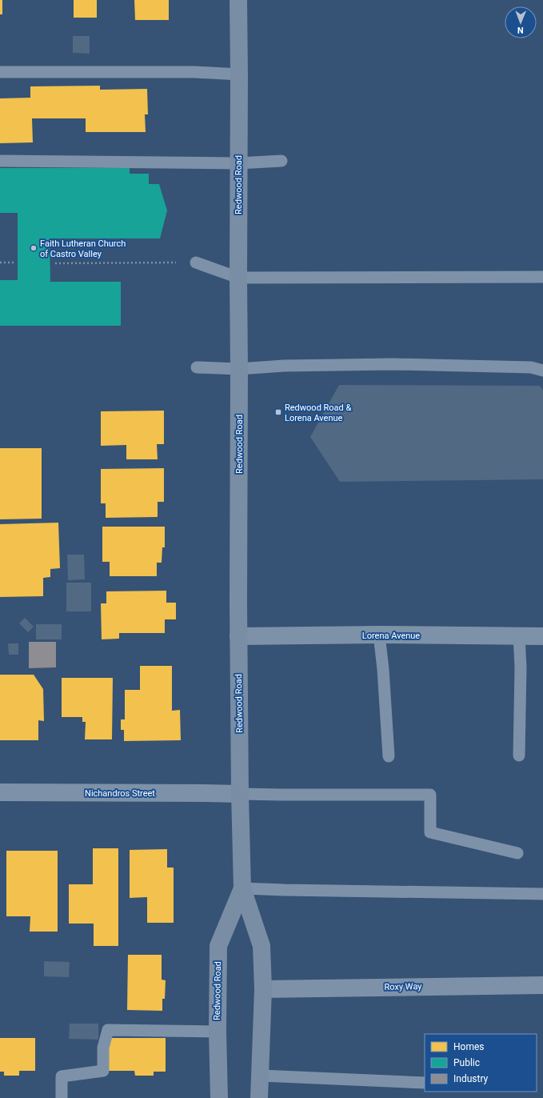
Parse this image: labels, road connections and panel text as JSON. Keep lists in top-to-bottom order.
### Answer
{
  "streets": {
    "main road": ["Redwood Road"],
    "street": ["Lorena Avenue", "Nichandros Street", "Roxy Way"]
  },
  "crossings": [
    ["Redwood Road", "Lorena Avenue"],
    ["Redwood Road", "Nichandros Street"],
    ["Redwood Road", "Roxy Way"]
  ],
  "places": {
    "other": ["Faith Lutheran Church of Castro Valley"],
    "transit": ["Redwood Road & Lorena Avenue"]
  },
  "legend": ["Homes", "Public", "Industry"],
  "north": "bottom"
}
